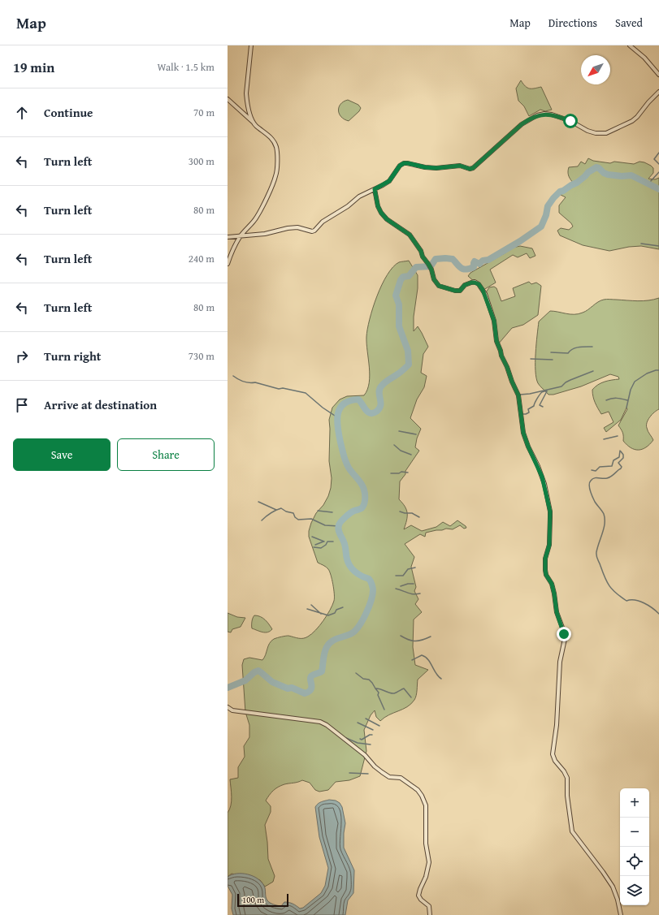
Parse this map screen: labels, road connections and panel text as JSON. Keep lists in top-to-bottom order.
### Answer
{
  "scale_bar": "100 m",
  "north": "bottom left",
  "page": {
    "header": "Map",
    "nav": ["Map", "Directions", "Saved"],
    "heading": ["19 min", "Walk · 1.5 km"],
    "list": [
      ["Continue", "70 m"],
      ["Turn left", "300 m"],
      ["Turn left", "80 m"],
      ["Turn left", "240 m"],
      ["Turn left", "80 m"],
      ["Turn right", "730 m"],
      "Arrive at destination"
    ],
    "buttons": ["Save", "Share"],
    "map_buttons": ["+", "−"],
    "scale": "100 m"
  }
}
